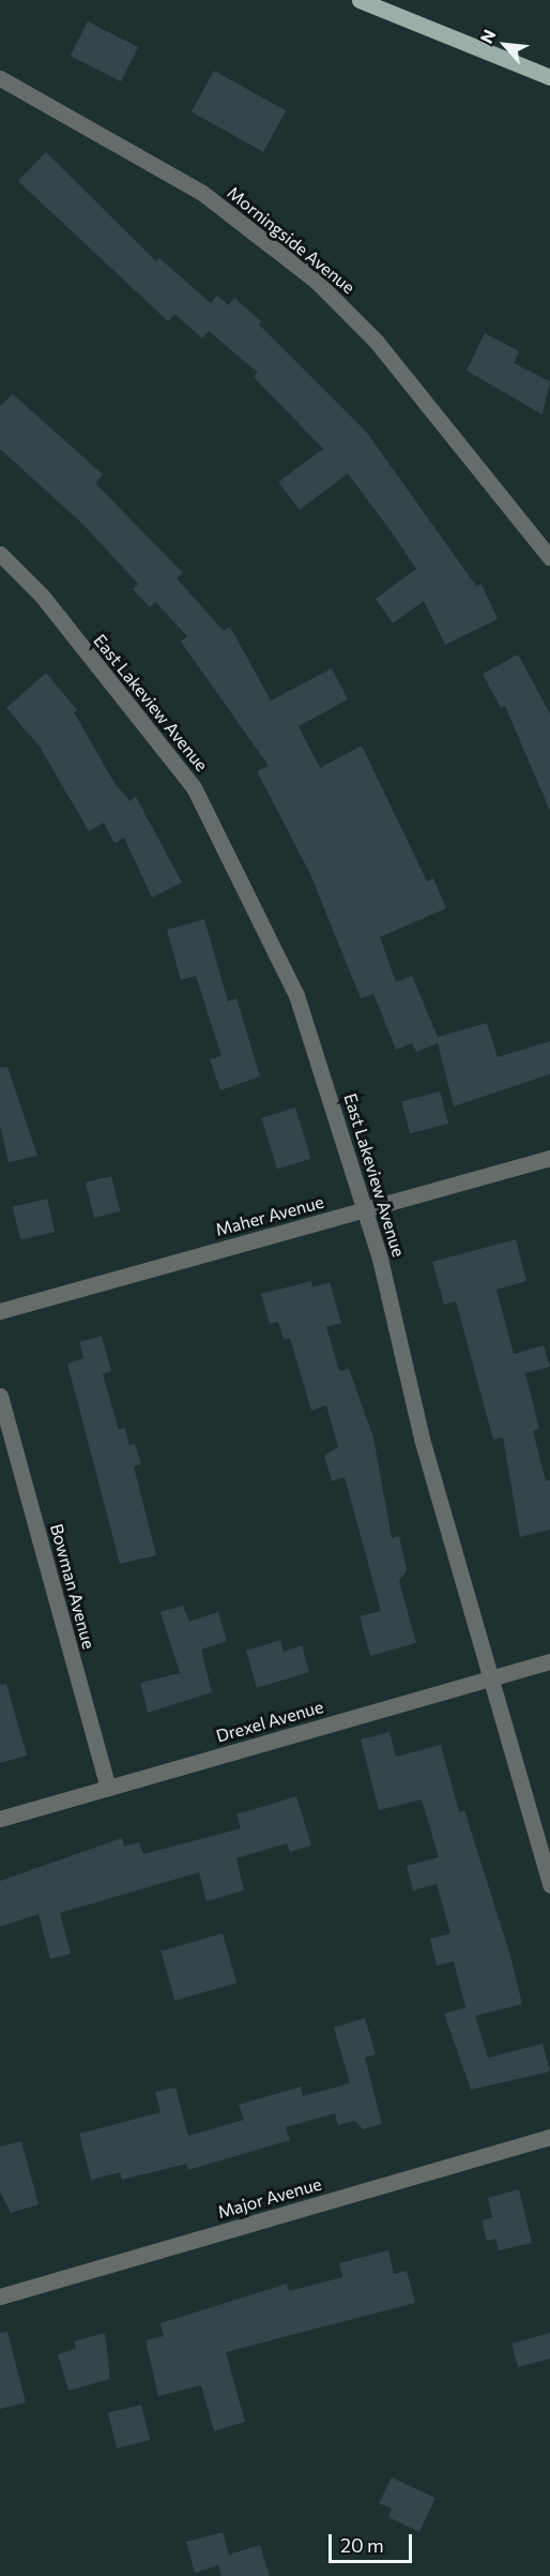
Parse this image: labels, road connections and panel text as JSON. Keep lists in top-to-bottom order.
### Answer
{
  "streets": {
    "street": [
      "Morningside Avenue",
      "East Lakeview Avenue",
      "Maher Avenue",
      "Bowman Avenue",
      "Drexel Avenue",
      "Major Avenue"
    ]
  },
  "crossings": [
    ["East Lakeview Avenue", "Maher Avenue"],
    ["East Lakeview Avenue", "Drexel Avenue"],
    ["Bowman Avenue", "Drexel Avenue"]
  ],
  "scale_bar": "20 m",
  "north": "top left"
}
